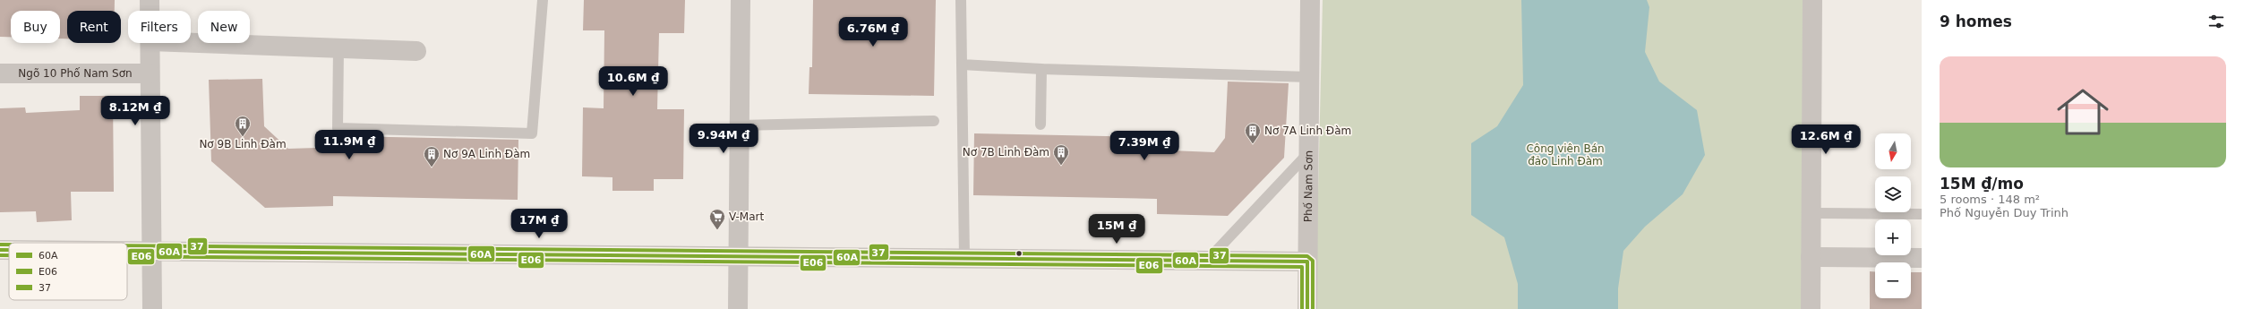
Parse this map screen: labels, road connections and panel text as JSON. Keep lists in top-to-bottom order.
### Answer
{
  "streets": {
    "street": ["Ngõ 10 Phố Nam Sơn", "Phố Nam Sơn"]
  },
  "parks": ["Công viên Bán đảo Linh Đàm"],
  "places": {
    "building": [
      "Nơ 9B Linh Đàm",
      "Nơ 7A Linh Đàm",
      "Nơ 7B Linh Đàm",
      "Nơ 9A Linh Đàm"
    ],
    "supermarket": ["V-Mart"]
  },
  "lines": ["transit line 37", "transit line 60A", "transit line E06"],
  "legend": ["60A", "E06", "37"],
  "north": "bottom",
  "page": {
    "heading": "9 homes",
    "chip": [
      "Buy",
      "Rent",
      "Filters",
      "New"
    ],
    "price": [
      "6.76M ₫",
      "10.6M ₫",
      "8.12M ₫",
      "9.94M ₫",
      "12.6M ₫",
      "11.9M ₫",
      "7.39M ₫",
      "17M ₫",
      "15M ₫"
    ],
    "list": [
      {
        "name": "15M ₫/mo",
        "note": "5 rooms · 148 m² · Phố Nguyễn Duy Trinh"
      }
    ],
    "map_buttons": ["+", "−"]
  }
}
